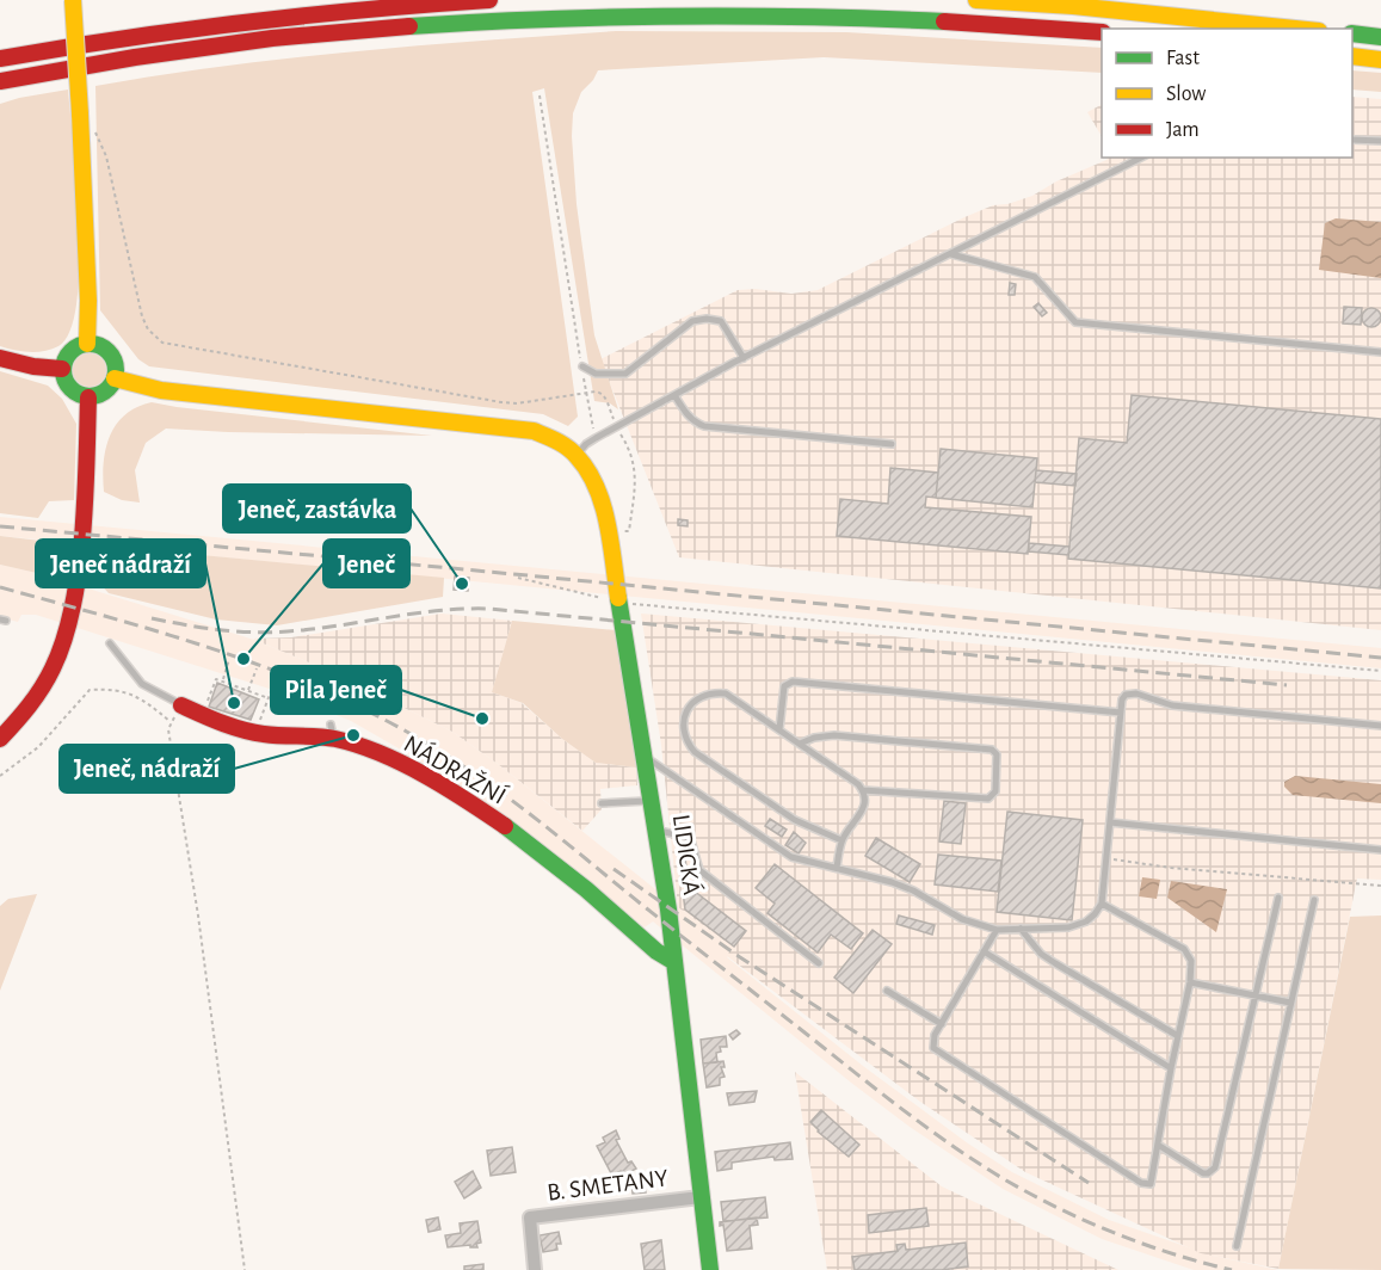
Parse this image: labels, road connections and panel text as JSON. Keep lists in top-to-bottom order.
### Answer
{
  "streets": {
    "main road": ["NÁDRAŽNÍ", "LIDICKÁ"],
    "street": ["B. SMETANY"]
  },
  "crossings": [
    ["NÁDRAŽNÍ", "LIDICKÁ"],
    ["LIDICKÁ", "B. SMETANY"]
  ],
  "places": [
    "Jeneč, zastávka",
    "Jeneč",
    "Jeneč nádraží",
    "Pila Jeneč",
    "Jeneč, nádraží"
  ],
  "legend": ["Fast", "Slow", "Jam"]
}
